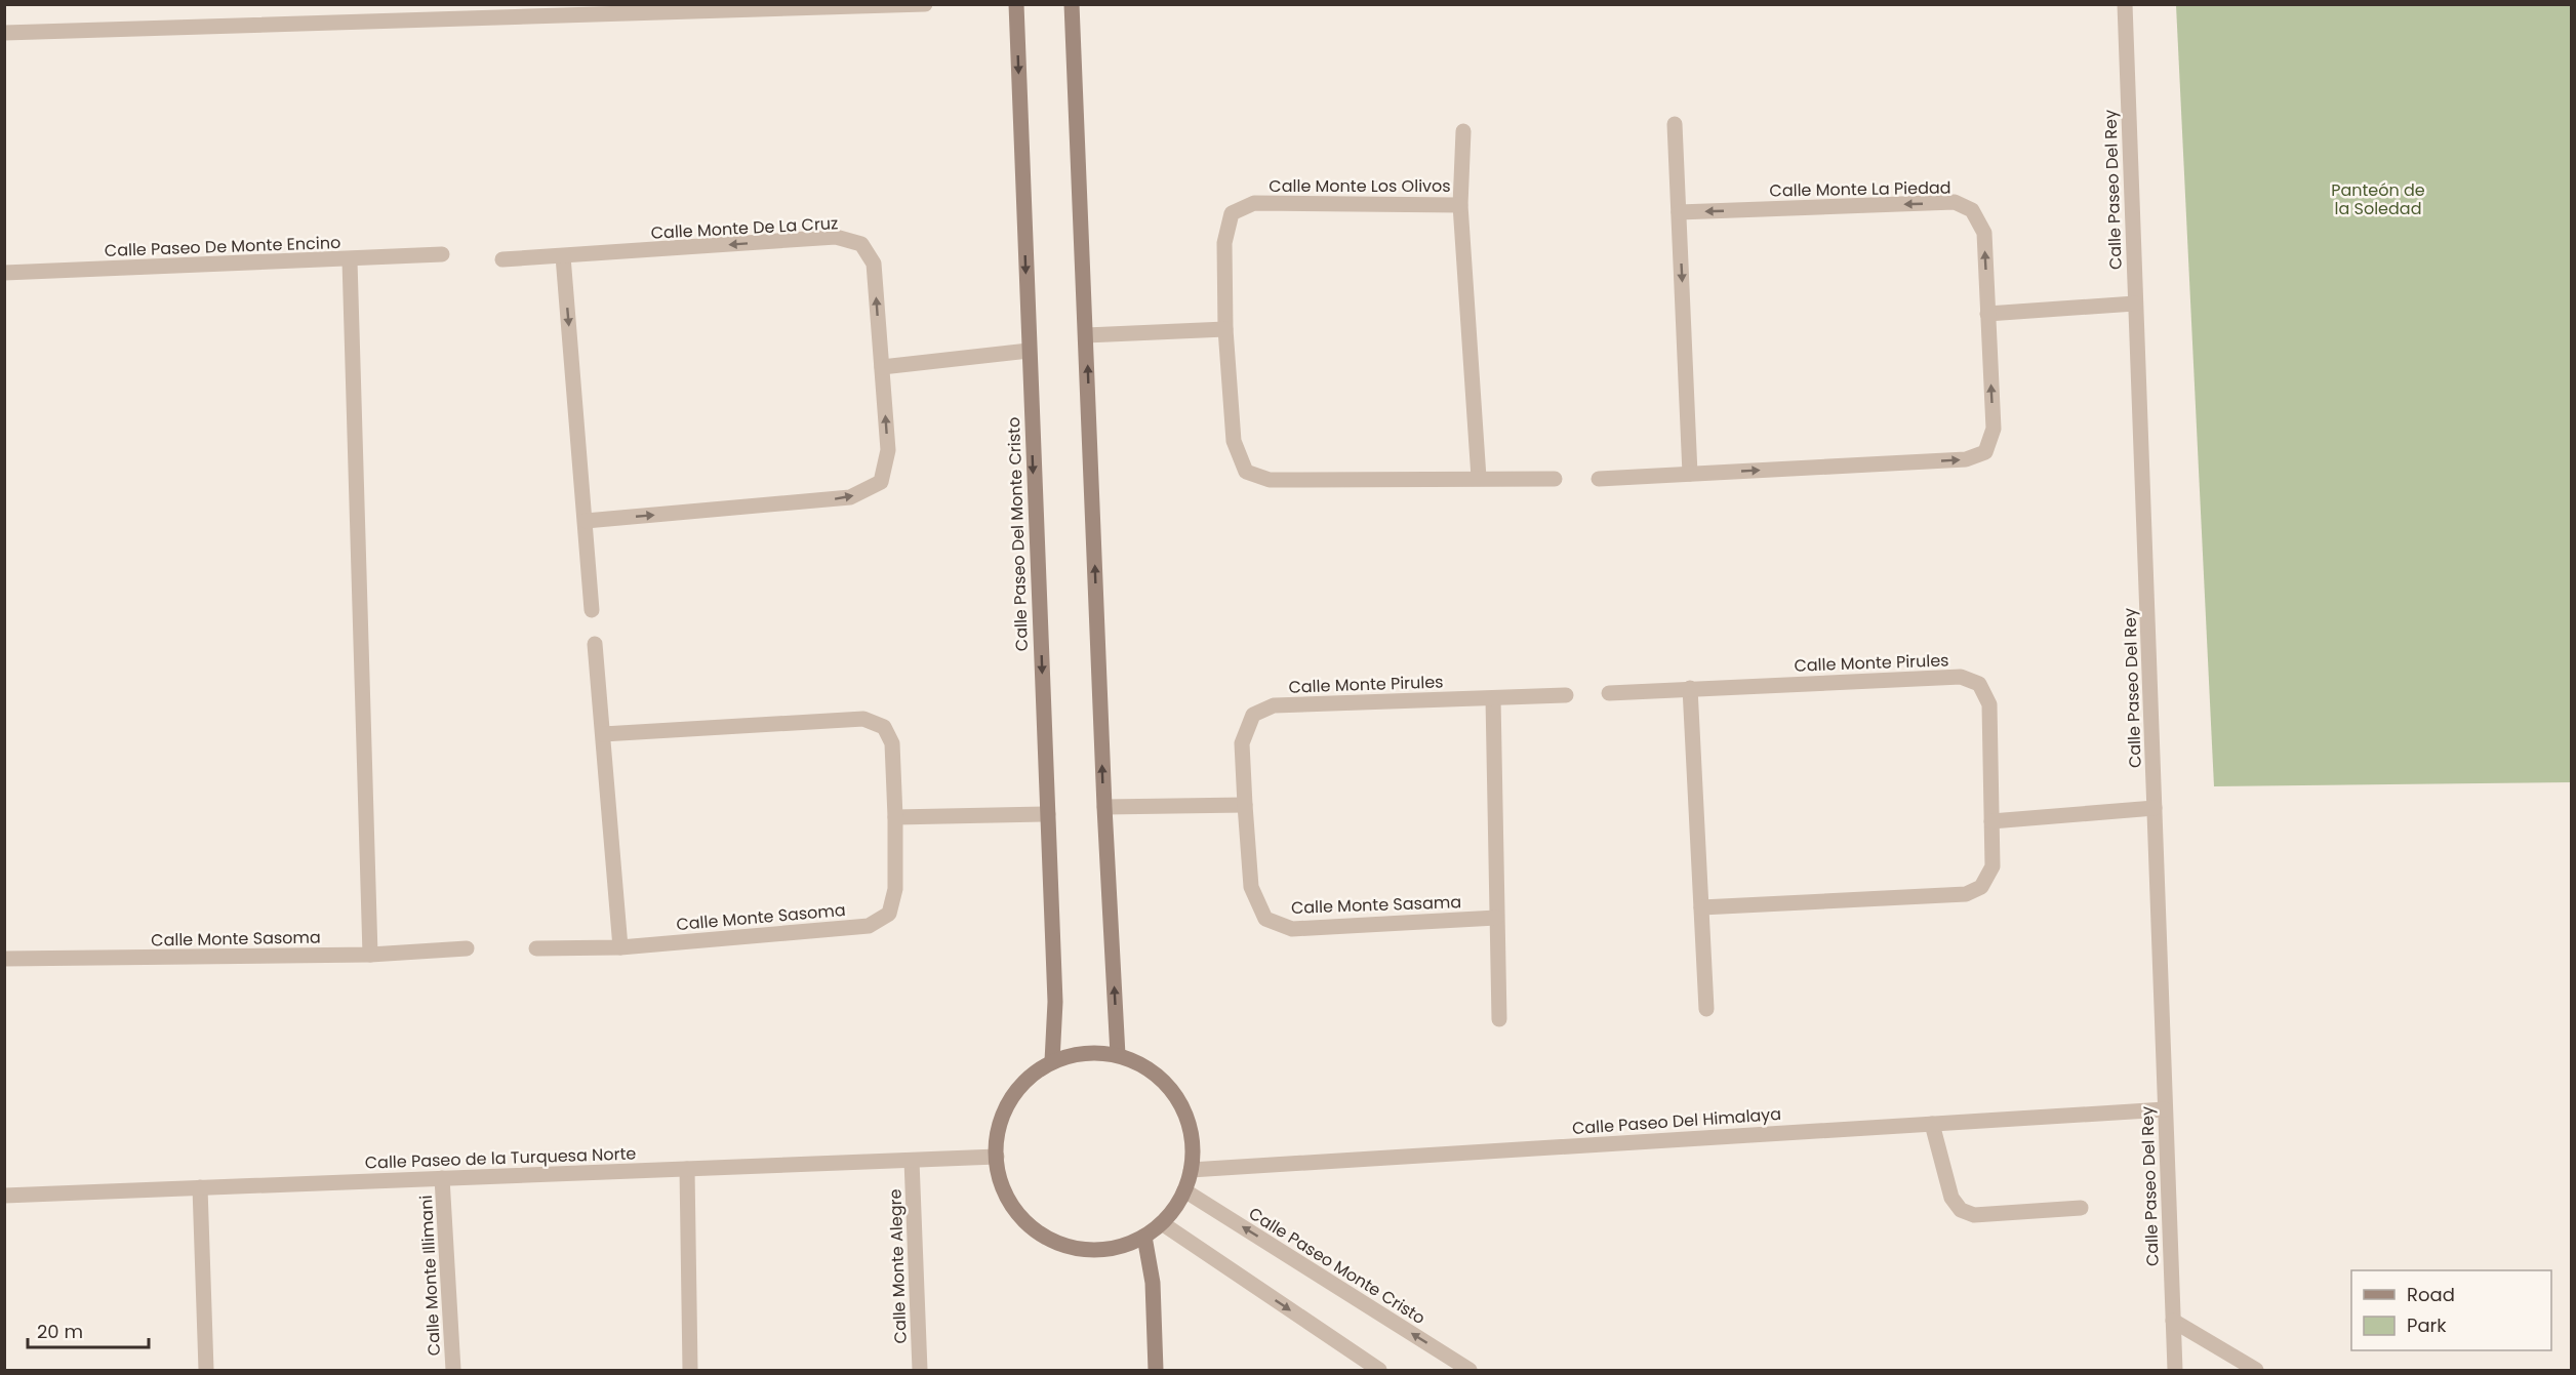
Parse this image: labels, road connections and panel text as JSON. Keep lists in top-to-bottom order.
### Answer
{
  "streets": {
    "main road": ["Calle Paseo Del Monte Cristo"],
    "street": [
      "Calle Monte Los Olivos",
      "Calle Monte La Piedad",
      "Calle Paseo Del Rey",
      "Calle Monte De La Cruz",
      "Calle Paseo De Monte Encino",
      "Calle Monte Pirules",
      "Calle Monte Sasama",
      "Calle Monte Sasoma",
      "Calle Paseo Del Himalaya",
      "Calle Paseo de la Turquesa Norte",
      "Calle Paseo Monte Cristo",
      "Calle Monte Alegre",
      "Calle Monte Illimani"
    ]
  },
  "crossings": [
    ["Calle Paseo Del Rey", "Calle Paseo Del Himalaya"],
    ["Calle Paseo Del Monte Cristo", "Calle Paseo Del Himalaya"],
    ["Calle Paseo Del Monte Cristo", "Calle Paseo de la Turquesa Norte"],
    ["Calle Paseo Del Monte Cristo", "Calle Paseo Monte Cristo"],
    ["Calle Monte Pirules", "Calle Monte Sasama"],
    ["Calle Paseo Del Himalaya", "Calle Paseo de la Turquesa Norte"],
    ["Calle Paseo Del Himalaya", "Calle Paseo Monte Cristo"],
    ["Calle Paseo de la Turquesa Norte", "Calle Paseo Monte Cristo"],
    ["Calle Paseo de la Turquesa Norte", "Calle Monte Alegre"],
    ["Calle Paseo de la Turquesa Norte", "Calle Monte Illimani"]
  ],
  "parks": ["Panteón de la Soledad"],
  "legend": ["Road", "Park"],
  "scale_bar": "20 m"
}
